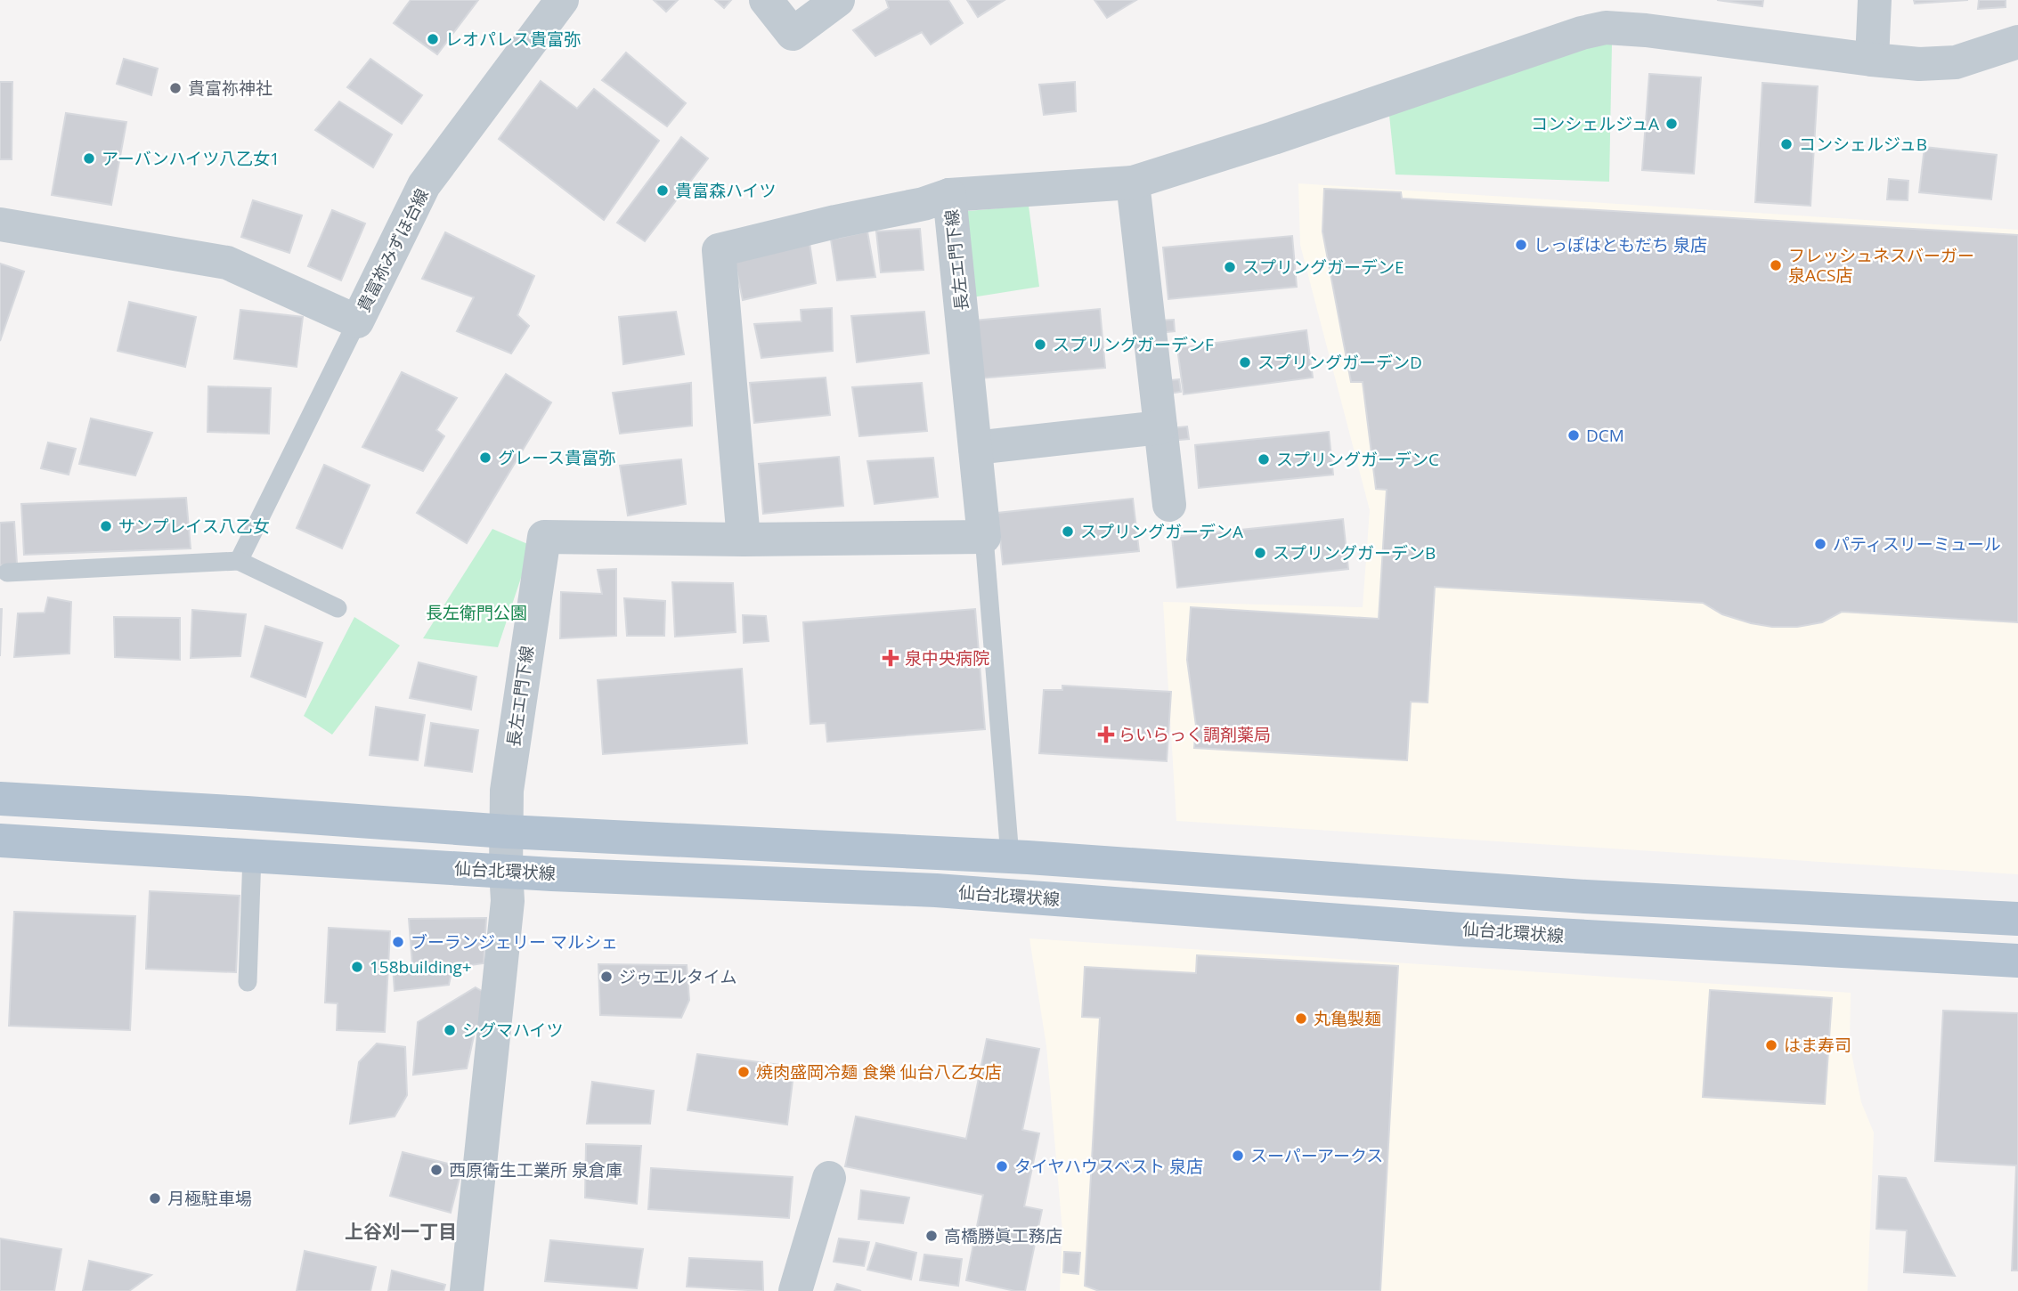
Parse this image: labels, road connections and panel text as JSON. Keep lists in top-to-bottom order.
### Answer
{
  "streets": {
    "main road": ["仙台北環状線"],
    "street": ["貴富祢みずほ台線", "長左エ門下線"]
  },
  "crossings": [
    ["長左エ門下線", "仙台北環状線"]
  ],
  "districts": ["上谷刈一丁目"],
  "parks": ["長左衛門公園"],
  "places": {
    "other": [
      "レオパレス貴富弥",
      "貴富祢神社",
      "コンシェルジュA",
      "コンシェルジュB",
      "アーバンハイツ八乙女1",
      "貴富森ハイツ",
      "しっぽはともだち 泉店",
      "フレッシュネスバーガー 泉ACS店",
      "スプリングガーデンE",
      "スプリングガーデンF",
      "スプリングガーデンD",
      "DCM",
      "グレース貴富弥",
      "スプリングガーデンC",
      "サンプレイス八乙女",
      "スプリングガーデンA",
      "パティスリーミュール",
      "スプリングガーデンB",
      "ブーランジェリー マルシェ",
      "158building+",
      "ジゥエルタイム",
      "丸亀製麺",
      "シグマハイツ",
      "はま寿司",
      "焼肉盛岡冷麺 食樂 仙台八乙女店",
      "スーパーアークス",
      "タイヤハウスベスト 泉店",
      "西原衛生工業所 泉倉庫",
      "月極駐車場",
      "高橋勝眞工務店"
    ],
    "health": ["泉中央病院", "らいらっく調剤薬局"]
  }
}
